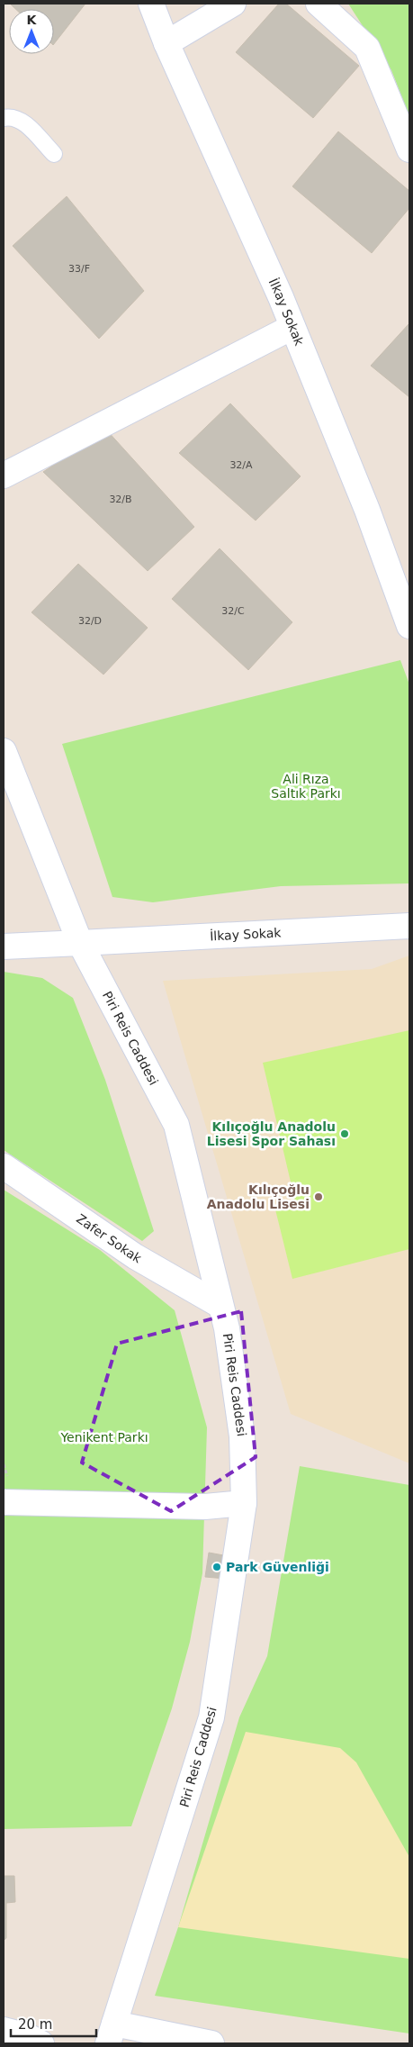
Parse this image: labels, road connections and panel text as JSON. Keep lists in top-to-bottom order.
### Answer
{
  "streets": {
    "street": ["İlkay Sokak", "Piri Reis Caddesi", "Zafer Sokak"]
  },
  "crossings": [
    ["İlkay Sokak", "Piri Reis Caddesi"],
    ["Piri Reis Caddesi", "Zafer Sokak"]
  ],
  "parks": ["Ali Rıza Saltık Parkı", "Yenikent Parkı"],
  "places": ["Kılıçoğlu Anadolu Lisesi Spor Sahası", "Kılıçoğlu Anadolu Lisesi", "Park Güvenliği"],
  "house_numbers": [
    "33/F",
    "32/A",
    "32/B",
    "32/C",
    "32/D"
  ],
  "scale_bar": "20 m",
  "north": "top"
}
